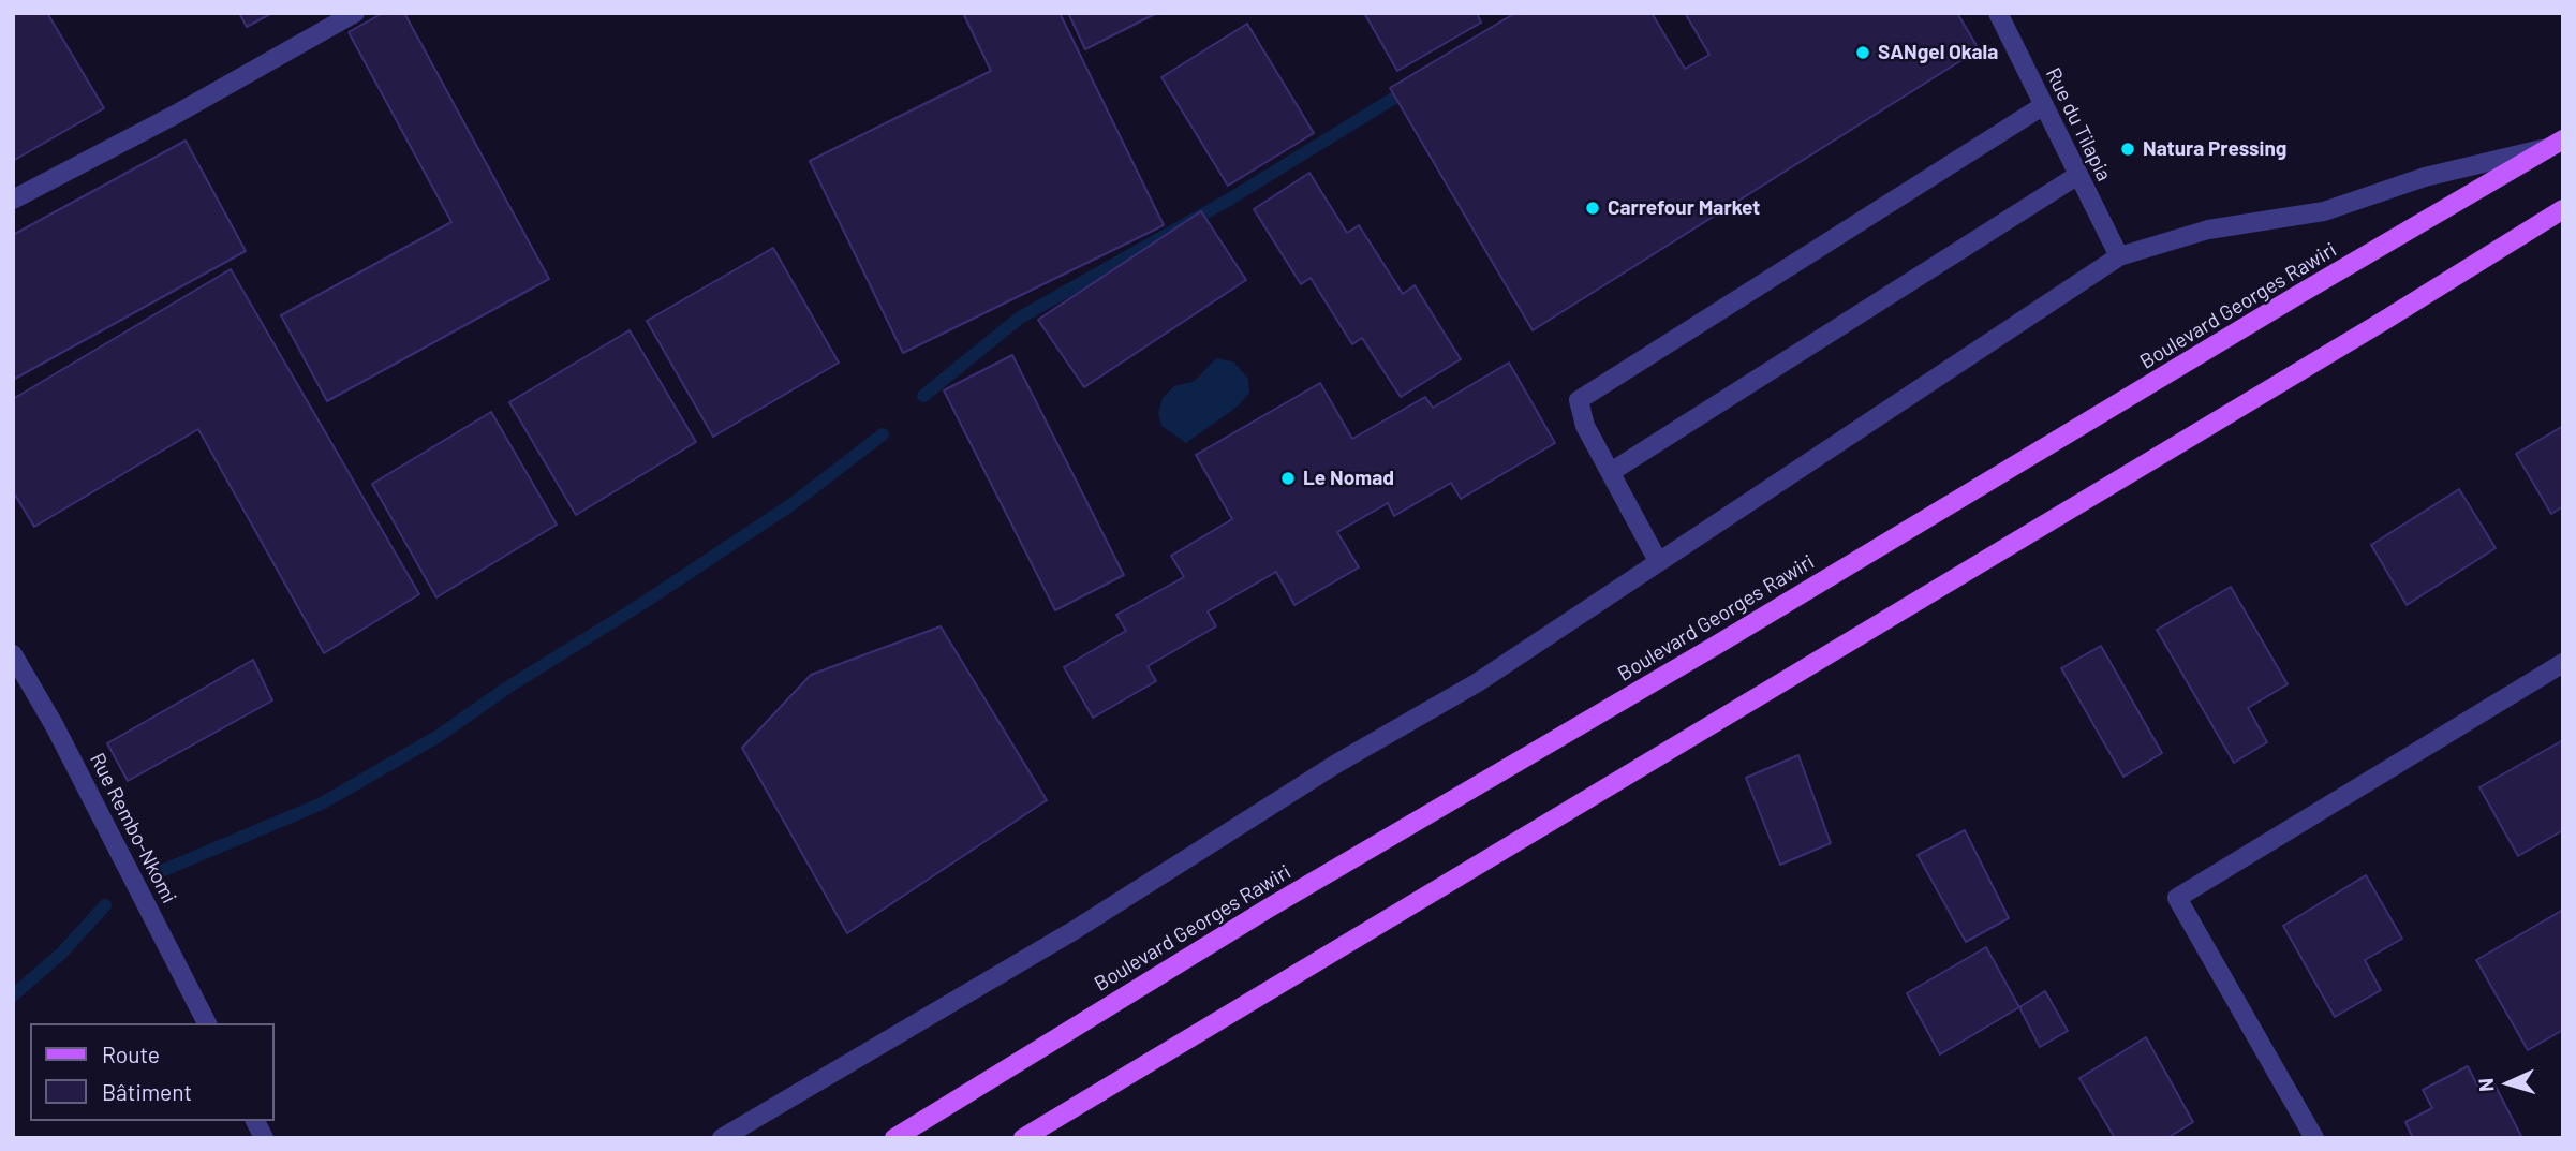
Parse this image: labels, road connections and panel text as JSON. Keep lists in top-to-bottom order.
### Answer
{
  "streets": {
    "main road": ["Boulevard Georges Rawiri"],
    "street": ["Rue du Tilapia", "Rue Rembo-Nkomi"]
  },
  "places": [
    "SANgel Okala",
    "Natura Pressing",
    "Carrefour Market",
    "Le Nomad"
  ],
  "legend": ["Route", "Bâtiment"],
  "north": "left"
}
